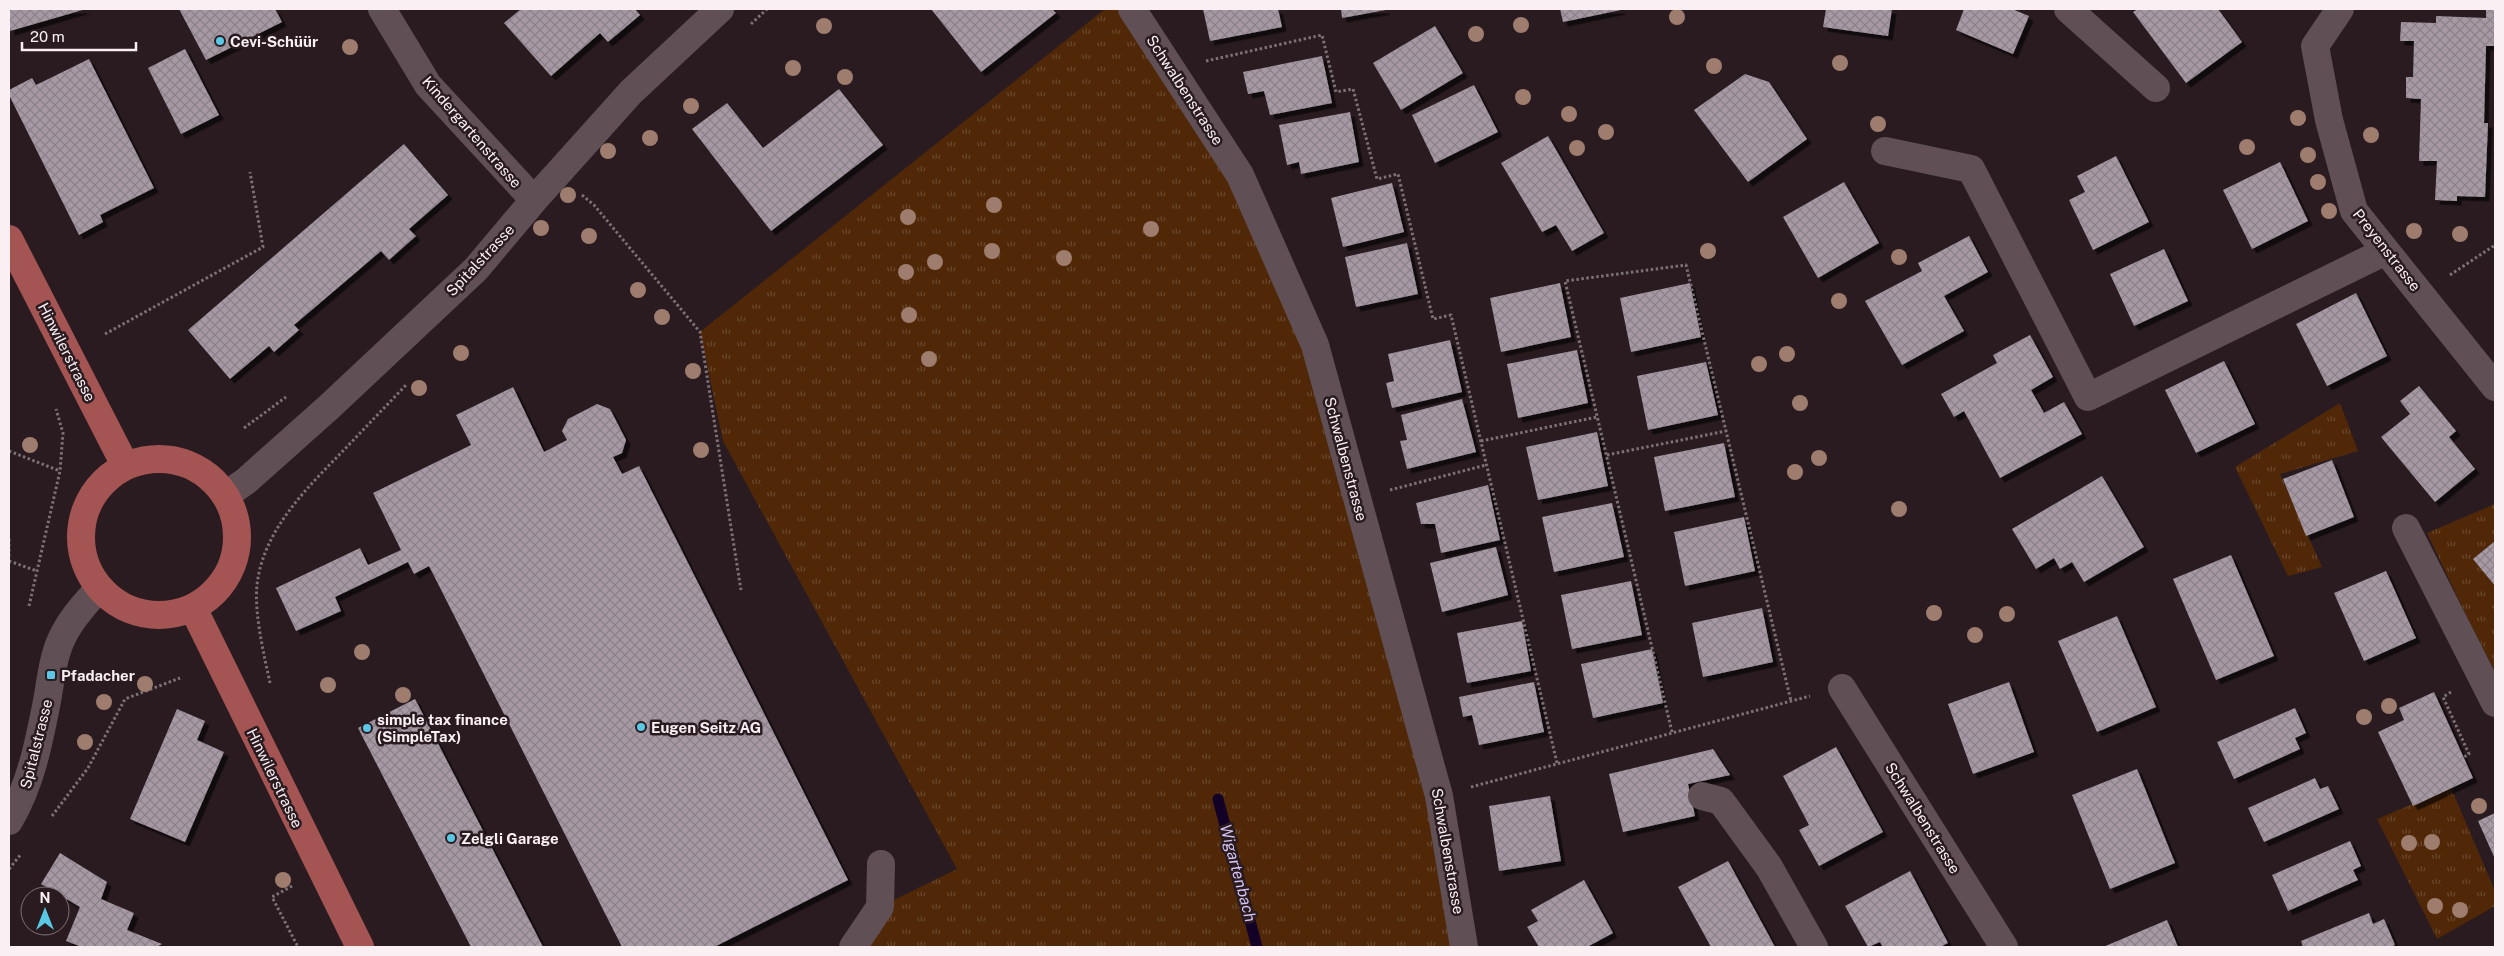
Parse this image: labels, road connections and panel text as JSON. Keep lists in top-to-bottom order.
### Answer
{
  "streets": {
    "main road": ["Hinwilerstrasse"],
    "street": [
      "Schwalbenstrasse",
      "Kindergartenstrasse",
      "Preyenstrasse",
      "Spitalstrasse"
    ]
  },
  "crossings": [
    ["Kindergartenstrasse", "Spitalstrasse"],
    ["Spitalstrasse", "Hinwilerstrasse"]
  ],
  "water": ["Wigartenbach"],
  "places": {
    "other": [
      "Cevi-Schüür",
      "Eugen Seitz AG",
      "simple tax finance (SimpleTax)",
      "Zelgli Garage"
    ],
    "transit": ["Pfadacher"]
  },
  "scale_bar": "20 m",
  "north": "top"
}
